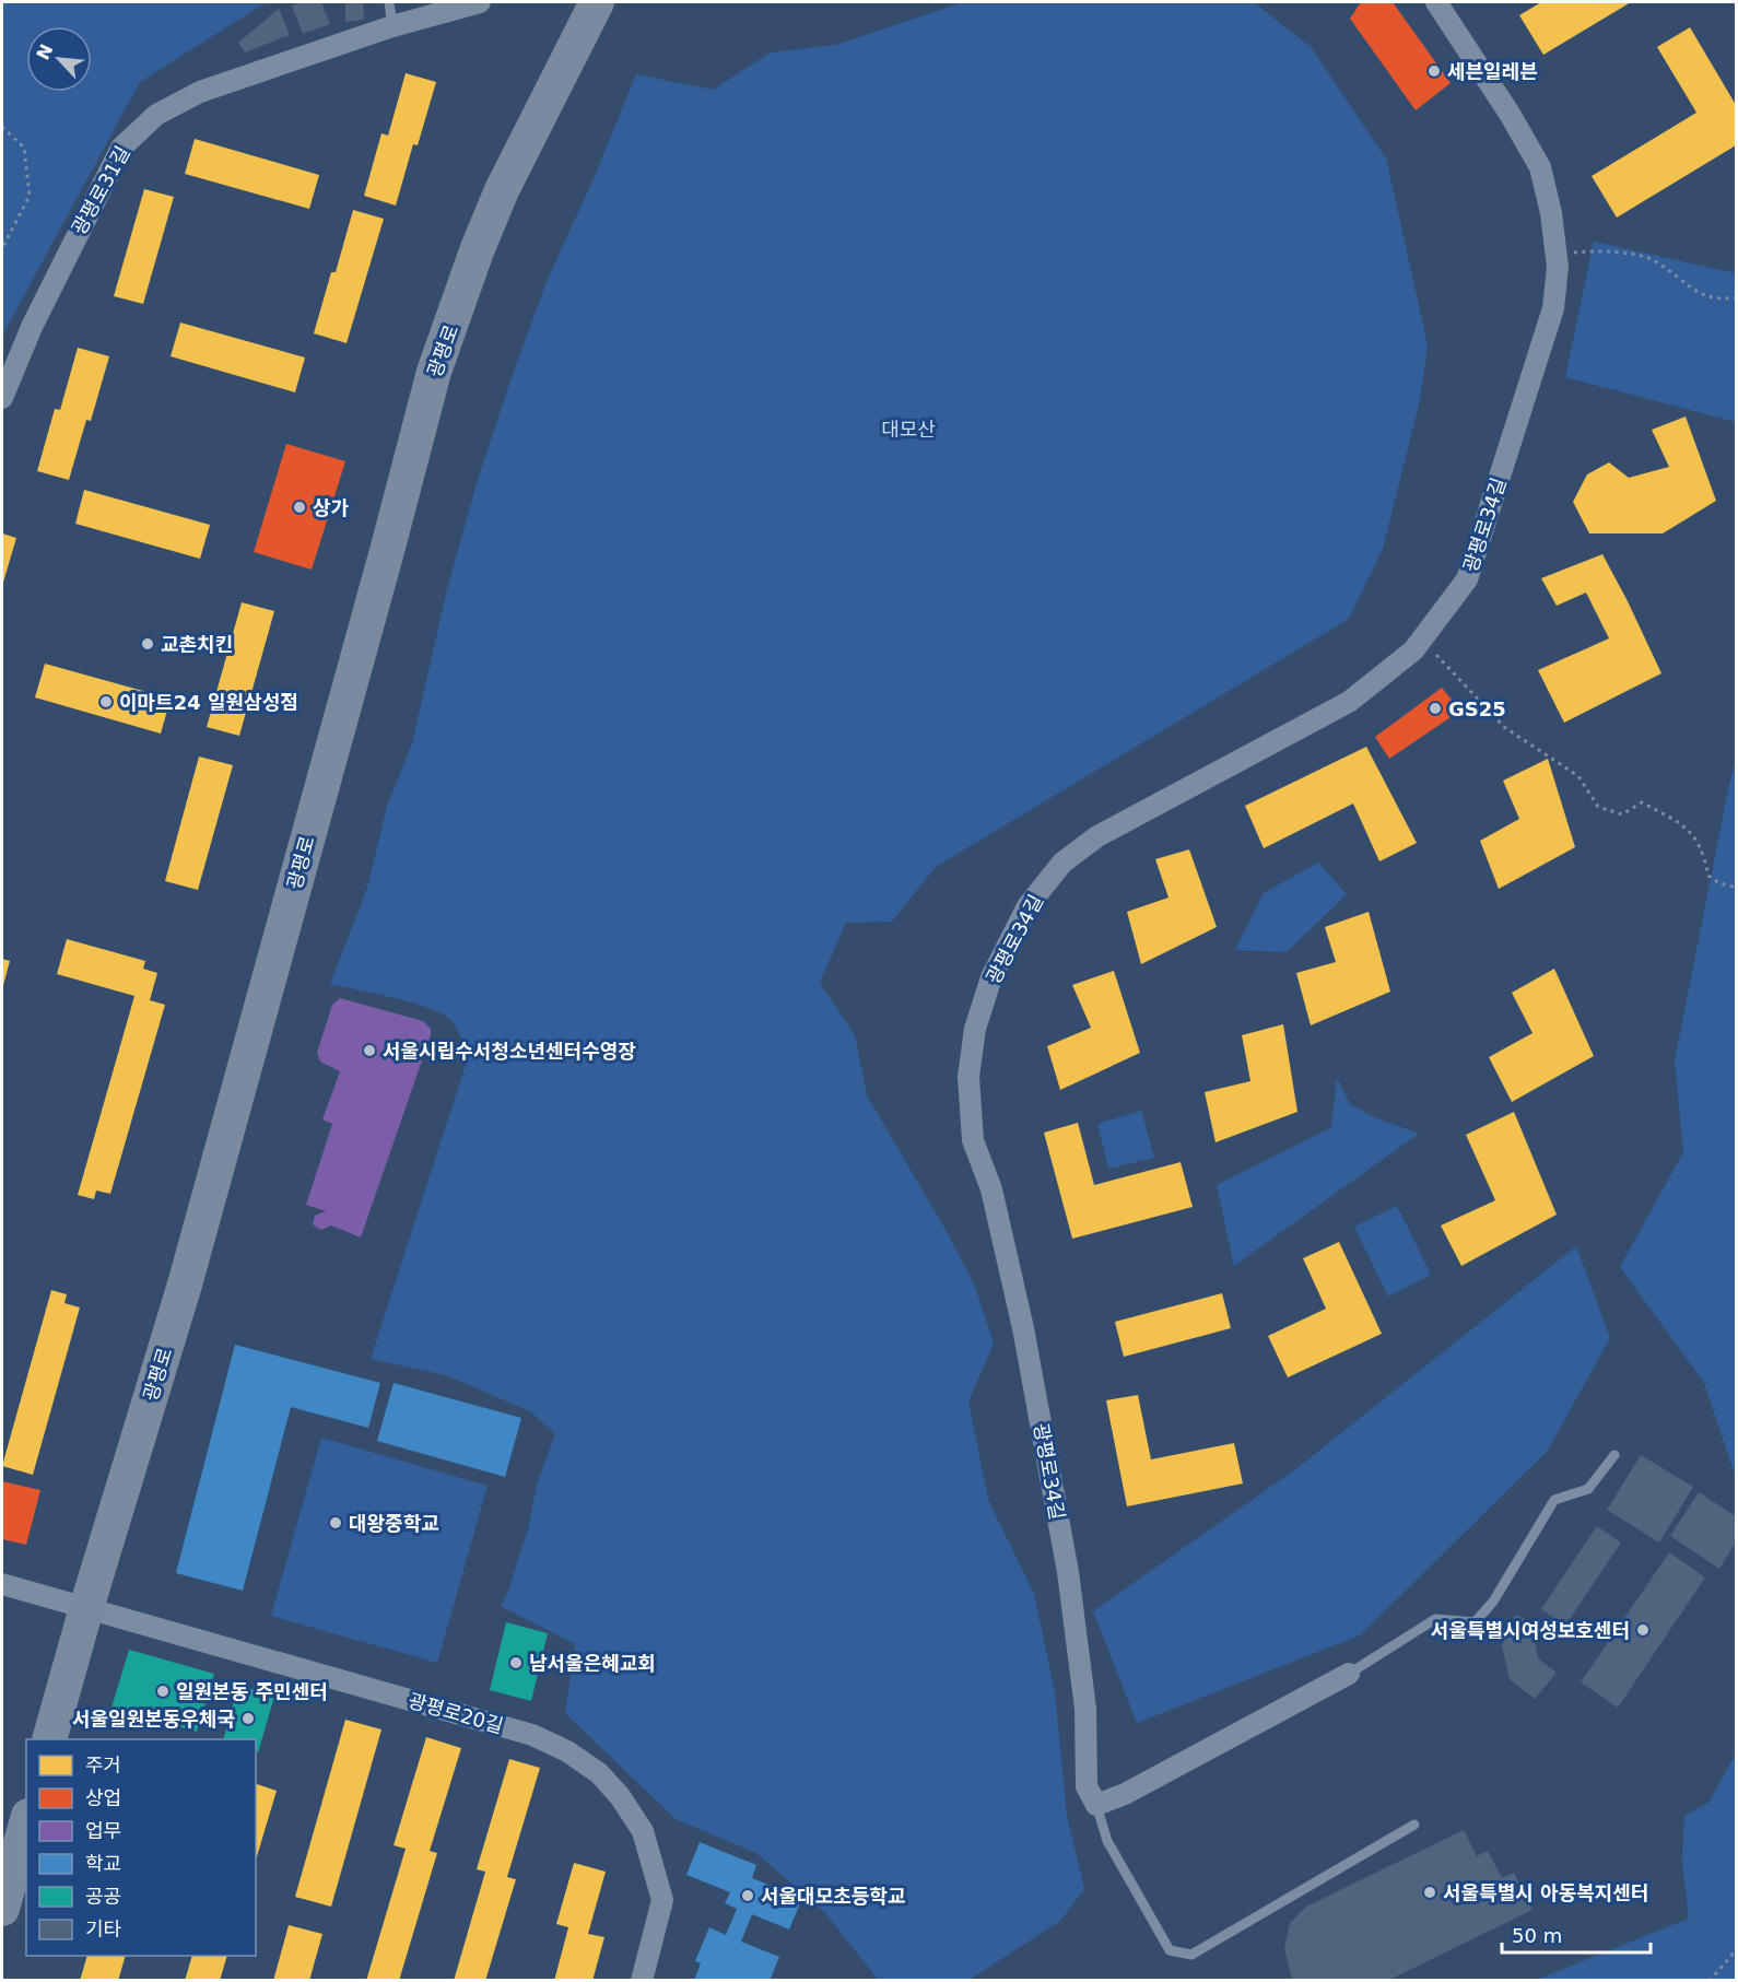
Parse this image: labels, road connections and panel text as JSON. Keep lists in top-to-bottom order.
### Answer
{
  "streets": {
    "main road": ["광평로"],
    "street": ["광평로31길", "광평로34길", "광평로20길"]
  },
  "crossings": [
    ["광평로", "광평로20길"]
  ],
  "parks": ["대모산"],
  "places": [
    "세븐일레븐",
    "상가",
    "교촌치킨",
    "이마트24 일원삼성점",
    "GS25",
    "서울시립수서청소년센터수영장",
    "대왕중학교",
    "서울특별시여성보호센터",
    "남서울은혜교회",
    "일원본동 주민센터",
    "서울일원본동우체국",
    "서울특별시 아동복지센터",
    "서울대모초등학교"
  ],
  "legend": [
    "주거",
    "상업",
    "업무",
    "학교",
    "공공",
    "기타"
  ],
  "scale_bar": "50 m",
  "north": "top left"
}
